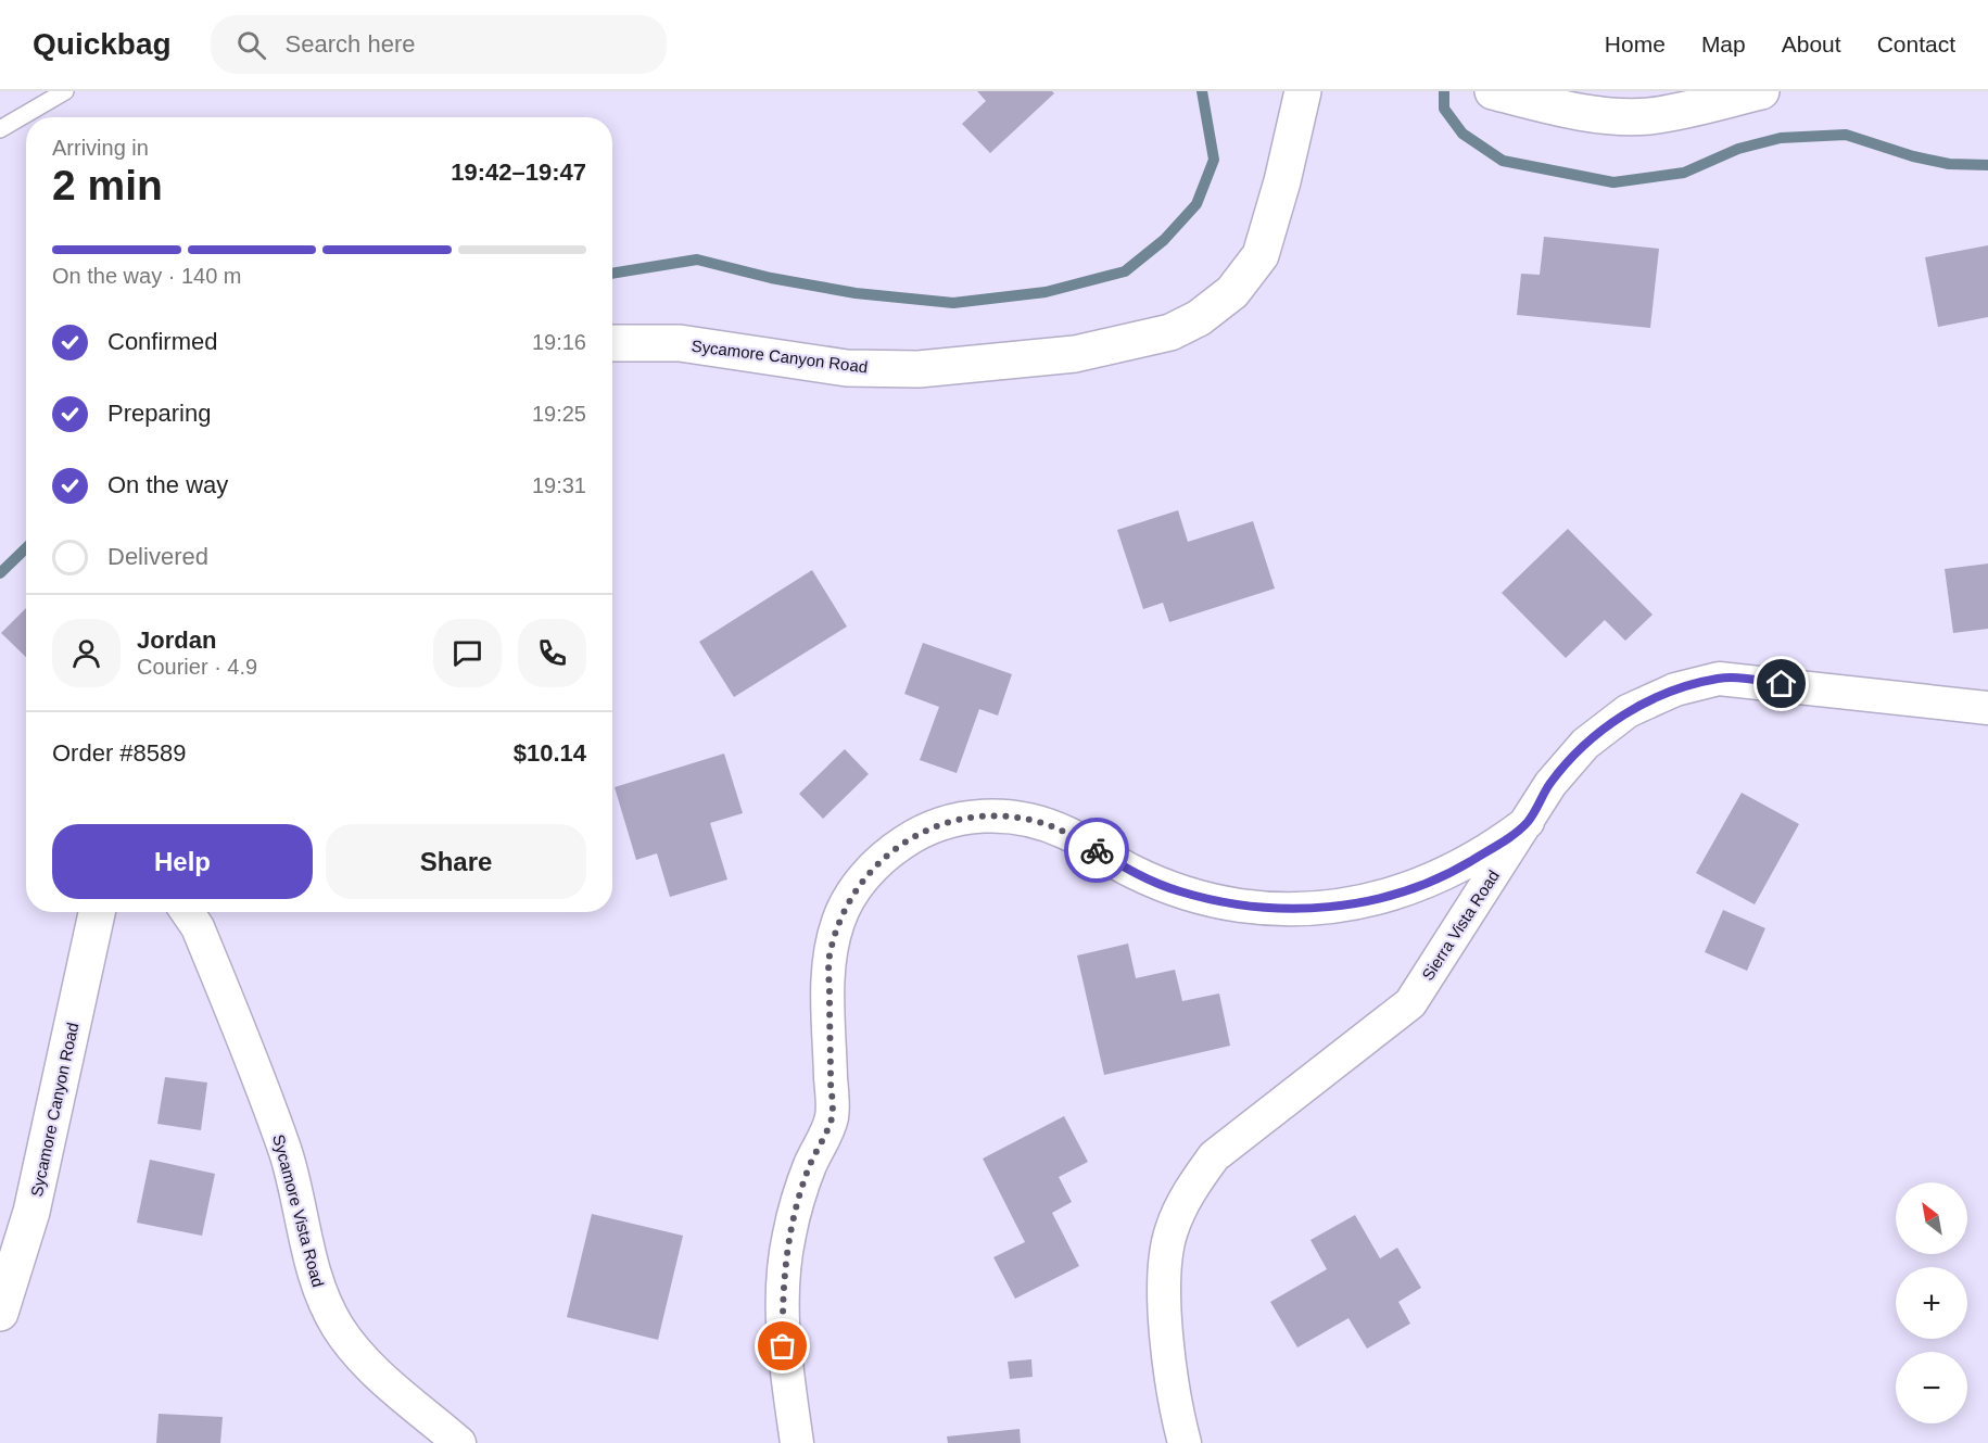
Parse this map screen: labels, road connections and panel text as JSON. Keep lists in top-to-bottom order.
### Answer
{
  "streets": {
    "main road": ["Sycamore Canyon Road"],
    "street": ["Sierra Vista Road", "Sycamore Vista Road"]
  },
  "north": "top left",
  "page": {
    "header": "Quickbag",
    "search": "Search here",
    "nav": [
      "Home",
      "Map",
      "About",
      "Contact"
    ],
    "heading": ["2 min", "Arriving in", "19:42–19:47"],
    "panel": [
      "Jordan",
      "Courier · 4.9",
      "Order #8589",
      "$10.14"
    ],
    "bar": "On the way · 140 m",
    "list": [
      ["Confirmed", "19:16"],
      ["Preparing", "19:25"],
      ["On the way", "19:31"],
      "Delivered"
    ],
    "buttons": ["Help", "Share"],
    "map_buttons": ["+", "−"]
  }
}
